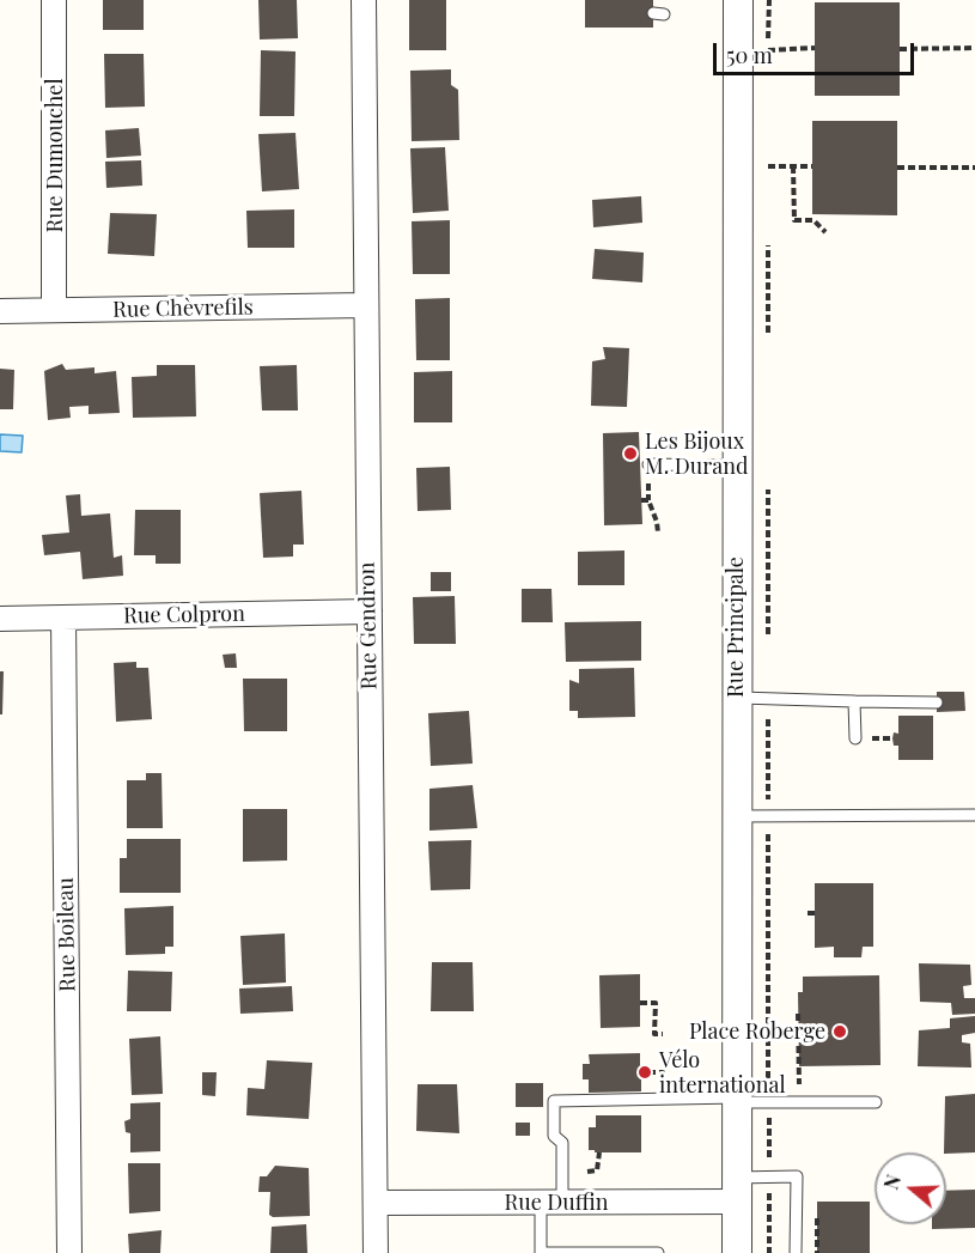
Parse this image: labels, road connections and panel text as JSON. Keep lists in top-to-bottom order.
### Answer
{
  "streets": {
    "street": [
      "Rue Dumouchel",
      "Rue Chèvrefils",
      "Rue Colpron",
      "Rue Gendron",
      "Rue Principale",
      "Rue Boileau",
      "Rue Duffin"
    ]
  },
  "crossings": [
    ["Rue Dumouchel", "Rue Chèvrefils"],
    ["Rue Chèvrefils", "Rue Gendron"],
    ["Rue Colpron", "Rue Gendron"],
    ["Rue Colpron", "Rue Boileau"],
    ["Rue Gendron", "Rue Duffin"],
    ["Rue Principale", "Rue Duffin"]
  ],
  "places": ["Les Bijoux M. Durand", "Place Roberge", "Vélo international"],
  "scale_bar": "50 m",
  "north": "left"
}
